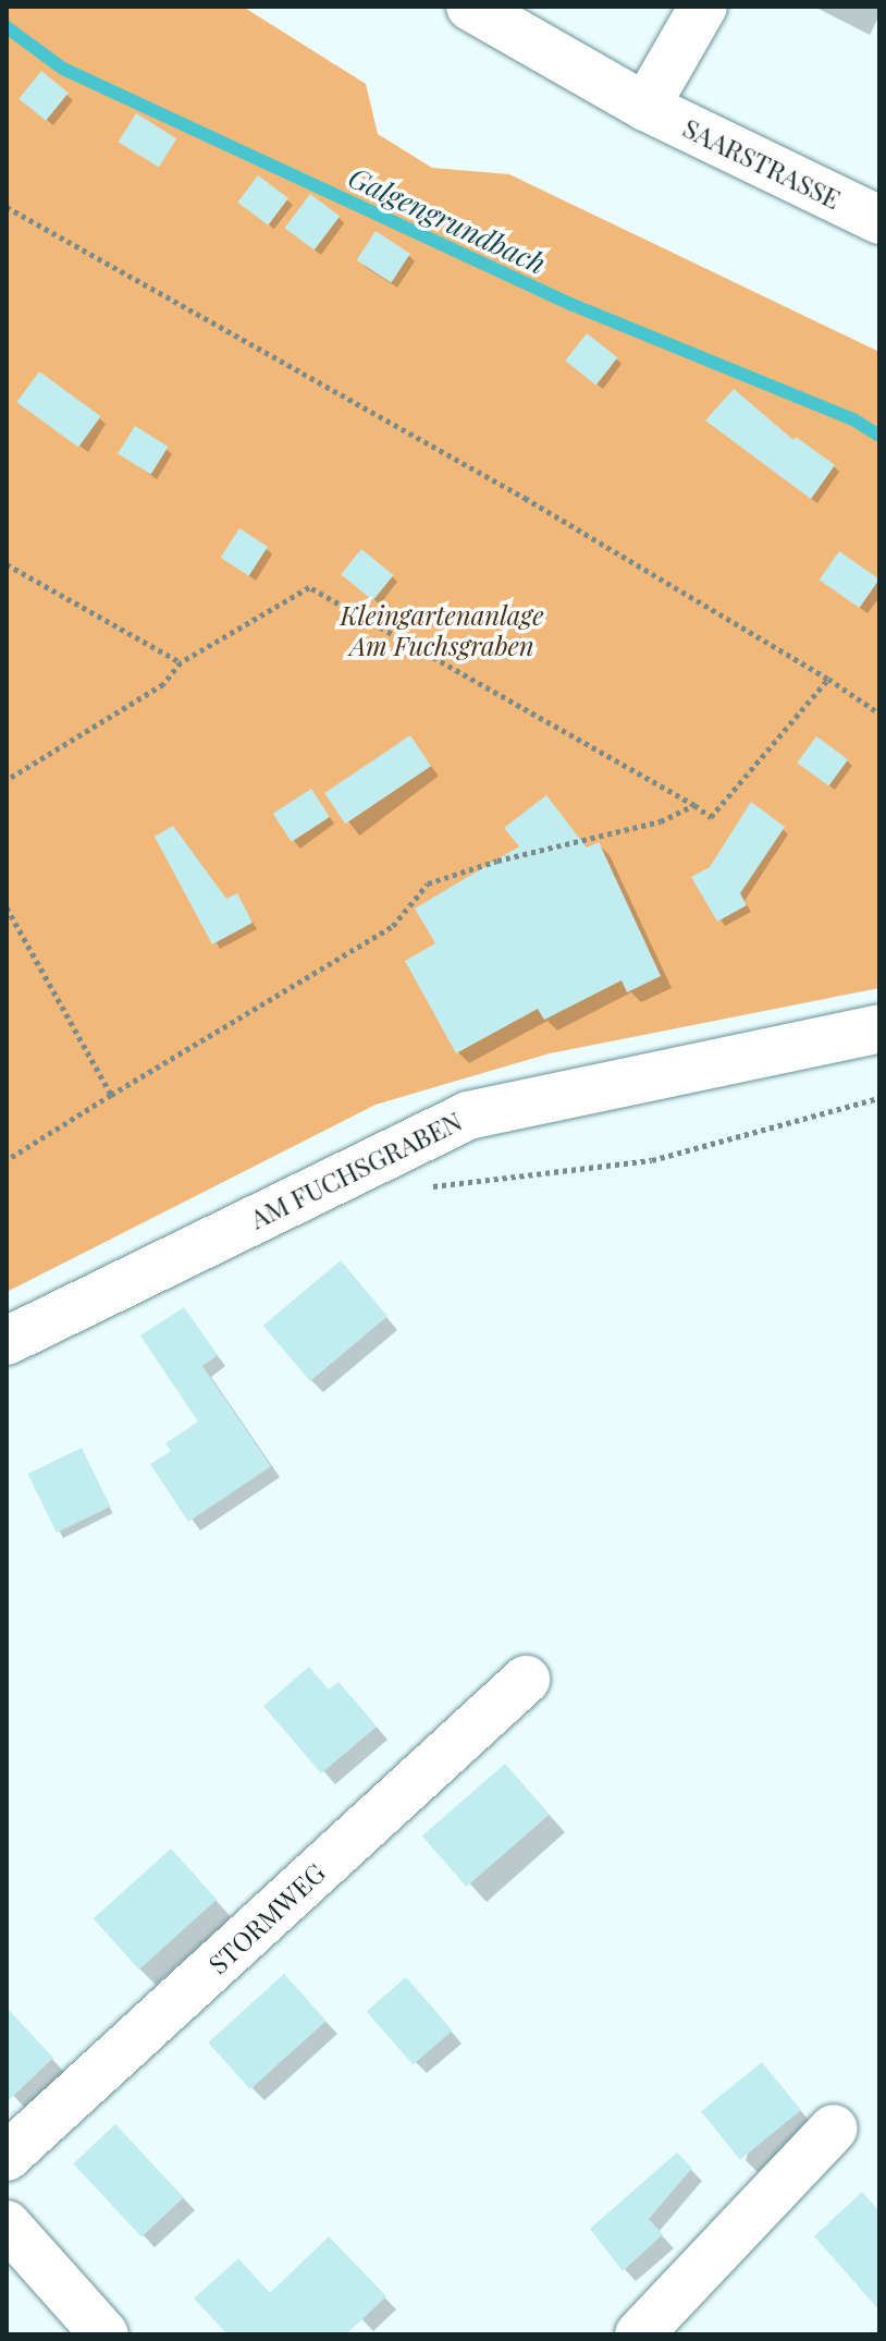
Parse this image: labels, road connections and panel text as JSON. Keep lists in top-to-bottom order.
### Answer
{
  "streets": {
    "street": ["SAARSTRASSE", "AM FUCHSGRABEN", "STORMWEG"]
  },
  "water": ["Galgengrundbach"],
  "parks": ["Kleingartenanlage Am Fuchsgraben"]
}
